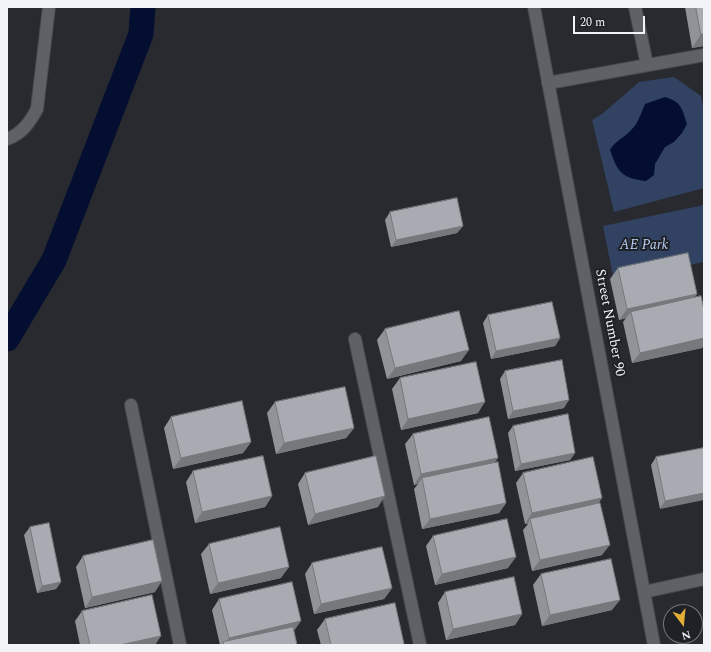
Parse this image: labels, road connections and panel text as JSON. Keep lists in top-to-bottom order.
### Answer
{
  "streets": {
    "street": ["Street Number 90"]
  },
  "parks": ["AE Park"],
  "scale_bar": "20 m",
  "north": "bottom"
}
